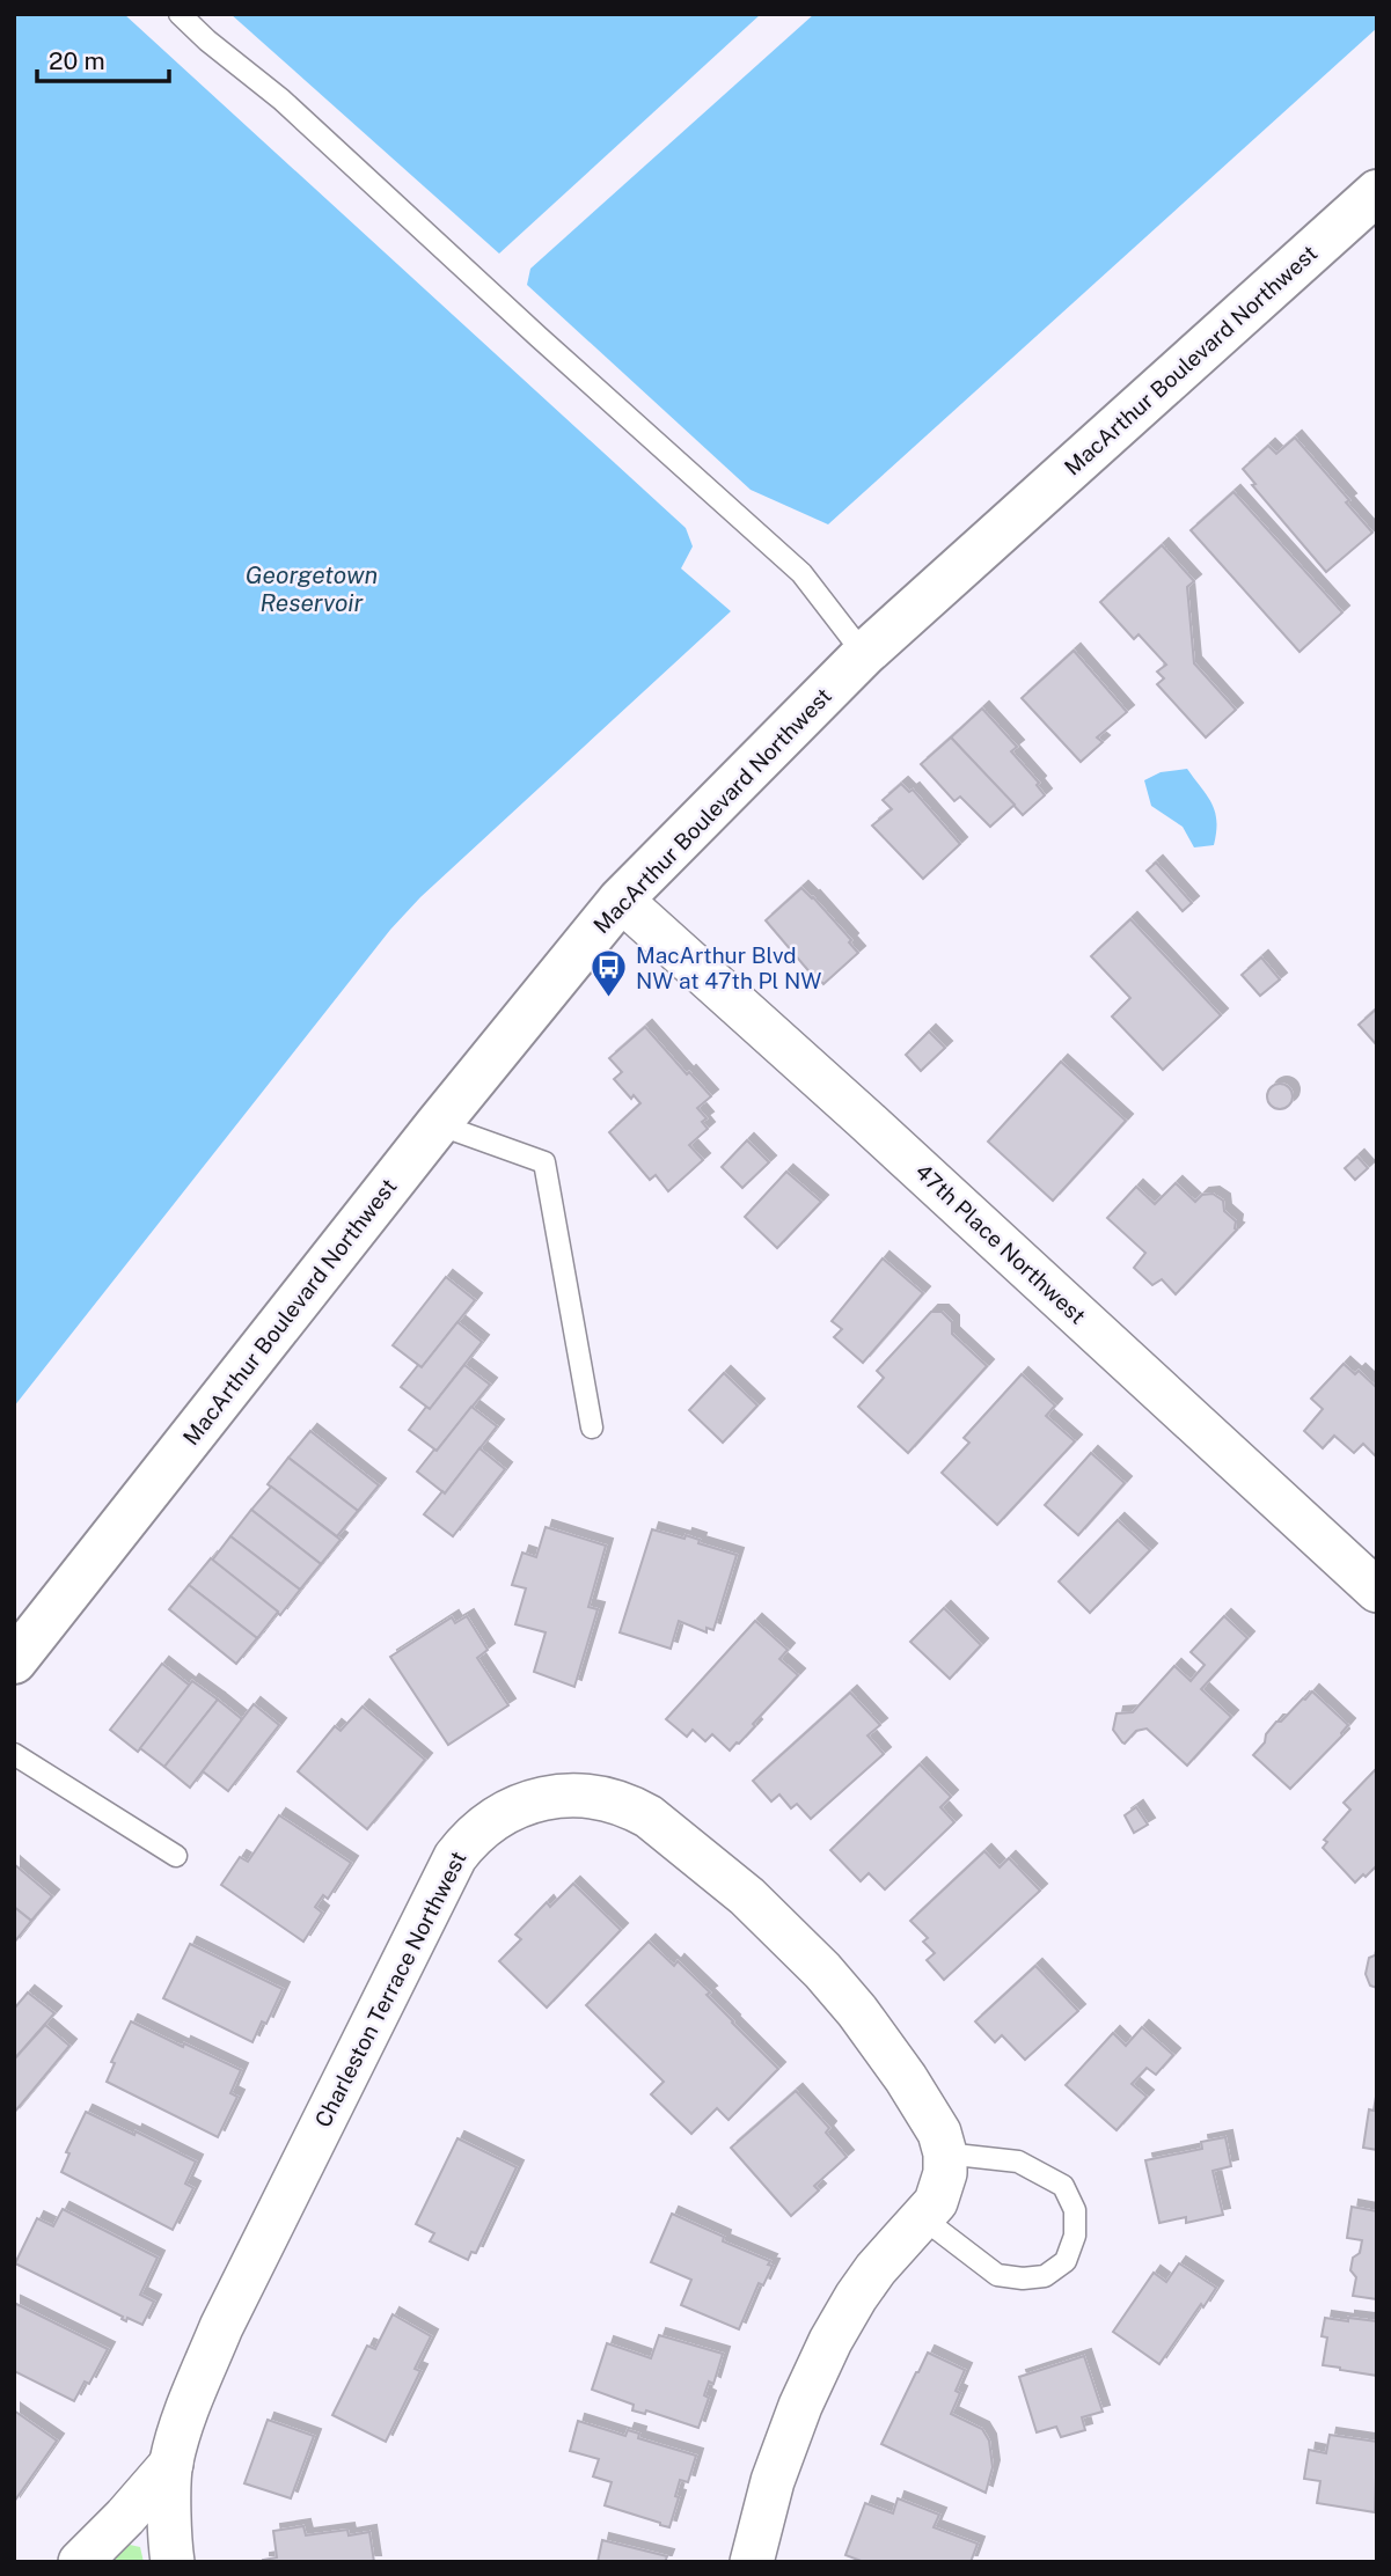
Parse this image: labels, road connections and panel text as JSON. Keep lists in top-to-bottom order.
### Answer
{
  "streets": {
    "main road": ["MacArthur Boulevard Northwest"],
    "street": ["47th Place Northwest", "Charleston Terrace Northwest"]
  },
  "crossings": [
    ["MacArthur Boulevard Northwest", "47th Place Northwest"]
  ],
  "water": ["Georgetown Reservoir"],
  "places": {
    "bus stop": ["MacArthur Blvd NW at 47th Pl NW"]
  },
  "scale_bar": "20 m"
}
